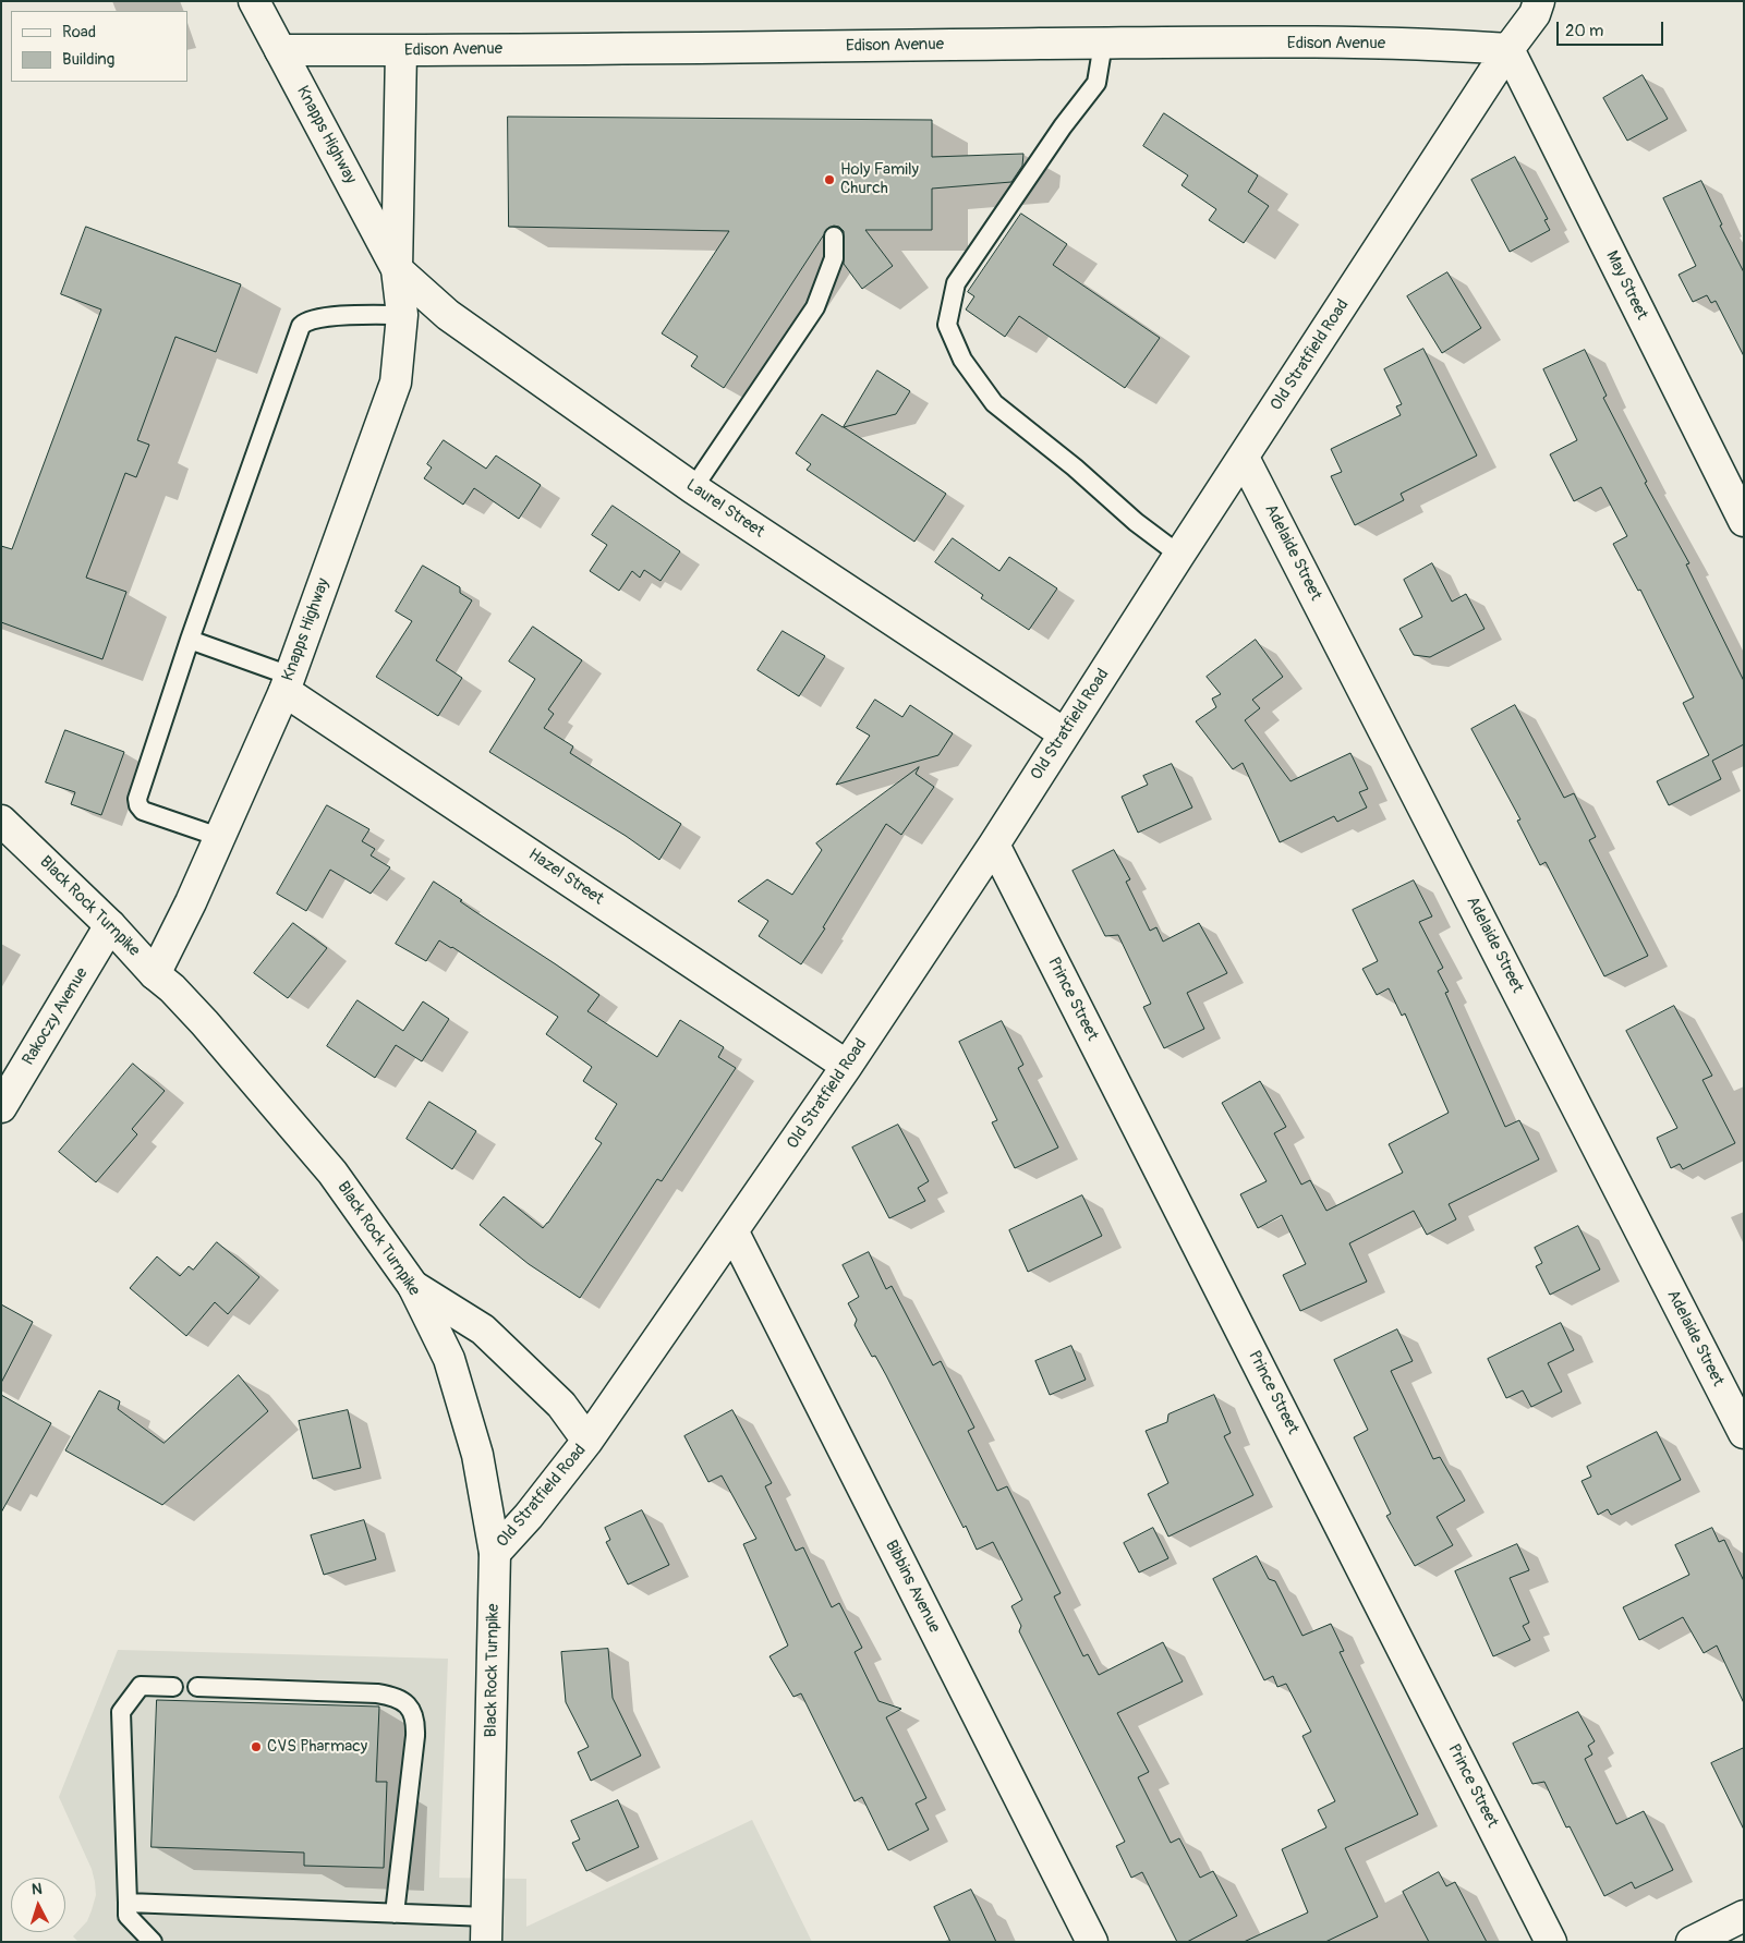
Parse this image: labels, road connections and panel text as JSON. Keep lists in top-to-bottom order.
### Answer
{
  "streets": {
    "street": [
      "Edison Avenue",
      "Knapps Highway",
      "May Street",
      "Old Stratfield Road",
      "Laurel Street",
      "Adelaide Street",
      "Hazel Street",
      "Black Rock Turnpike",
      "Prince Street",
      "Rakoczy Avenue",
      "Bibbins Avenue"
    ]
  },
  "crossings": [
    ["Edison Avenue", "Knapps Highway"],
    ["Edison Avenue", "May Street"],
    ["Edison Avenue", "Old Stratfield Road"],
    ["Knapps Highway", "Laurel Street"],
    ["Knapps Highway", "Hazel Street"],
    ["Knapps Highway", "Black Rock Turnpike"],
    ["May Street", "Old Stratfield Road"],
    ["Old Stratfield Road", "Laurel Street"],
    ["Old Stratfield Road", "Adelaide Street"],
    ["Old Stratfield Road", "Hazel Street"],
    ["Old Stratfield Road", "Black Rock Turnpike"],
    ["Old Stratfield Road", "Prince Street"],
    ["Old Stratfield Road", "Bibbins Avenue"],
    ["Black Rock Turnpike", "Rakoczy Avenue"]
  ],
  "places": ["Holy Family Church", "CVS Pharmacy"],
  "legend": ["Road", "Building"],
  "scale_bar": "20 m",
  "north": "top"
}
